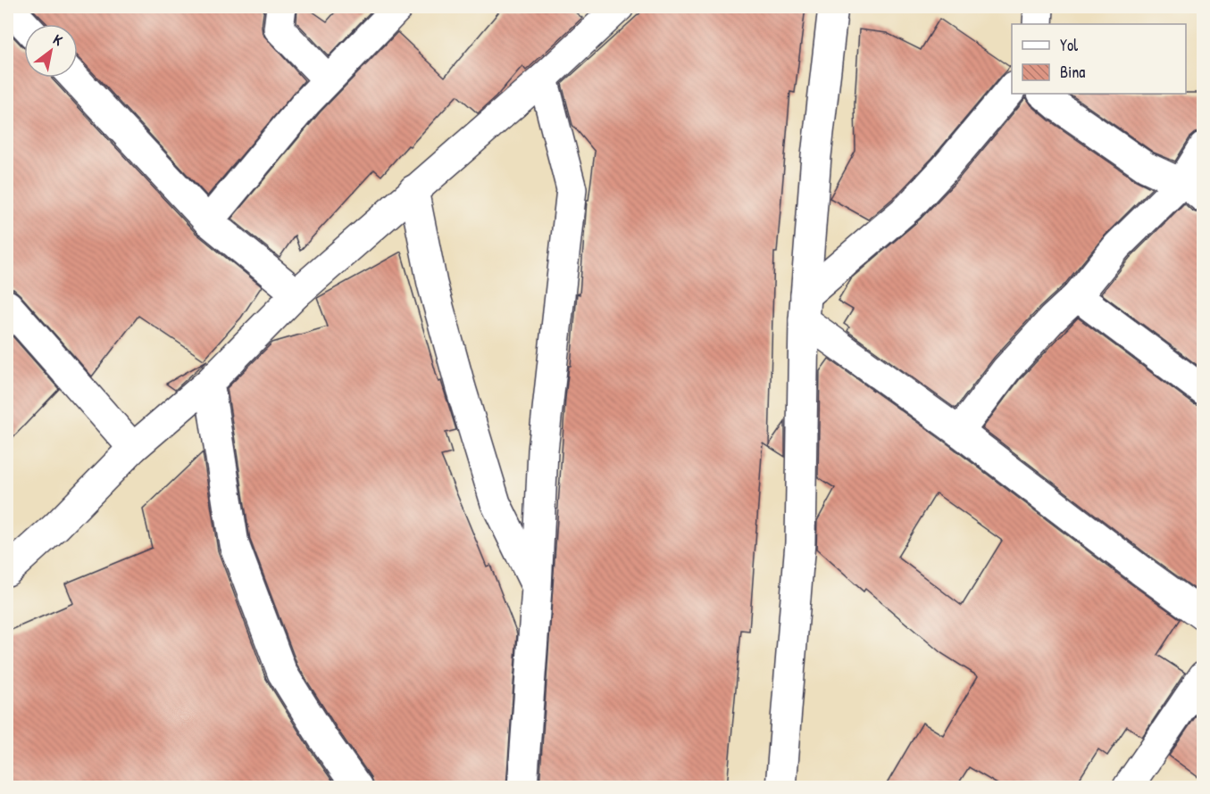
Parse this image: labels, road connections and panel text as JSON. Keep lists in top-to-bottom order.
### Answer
{
  "legend": ["Yol", "Bina"],
  "north": "top right"
}
